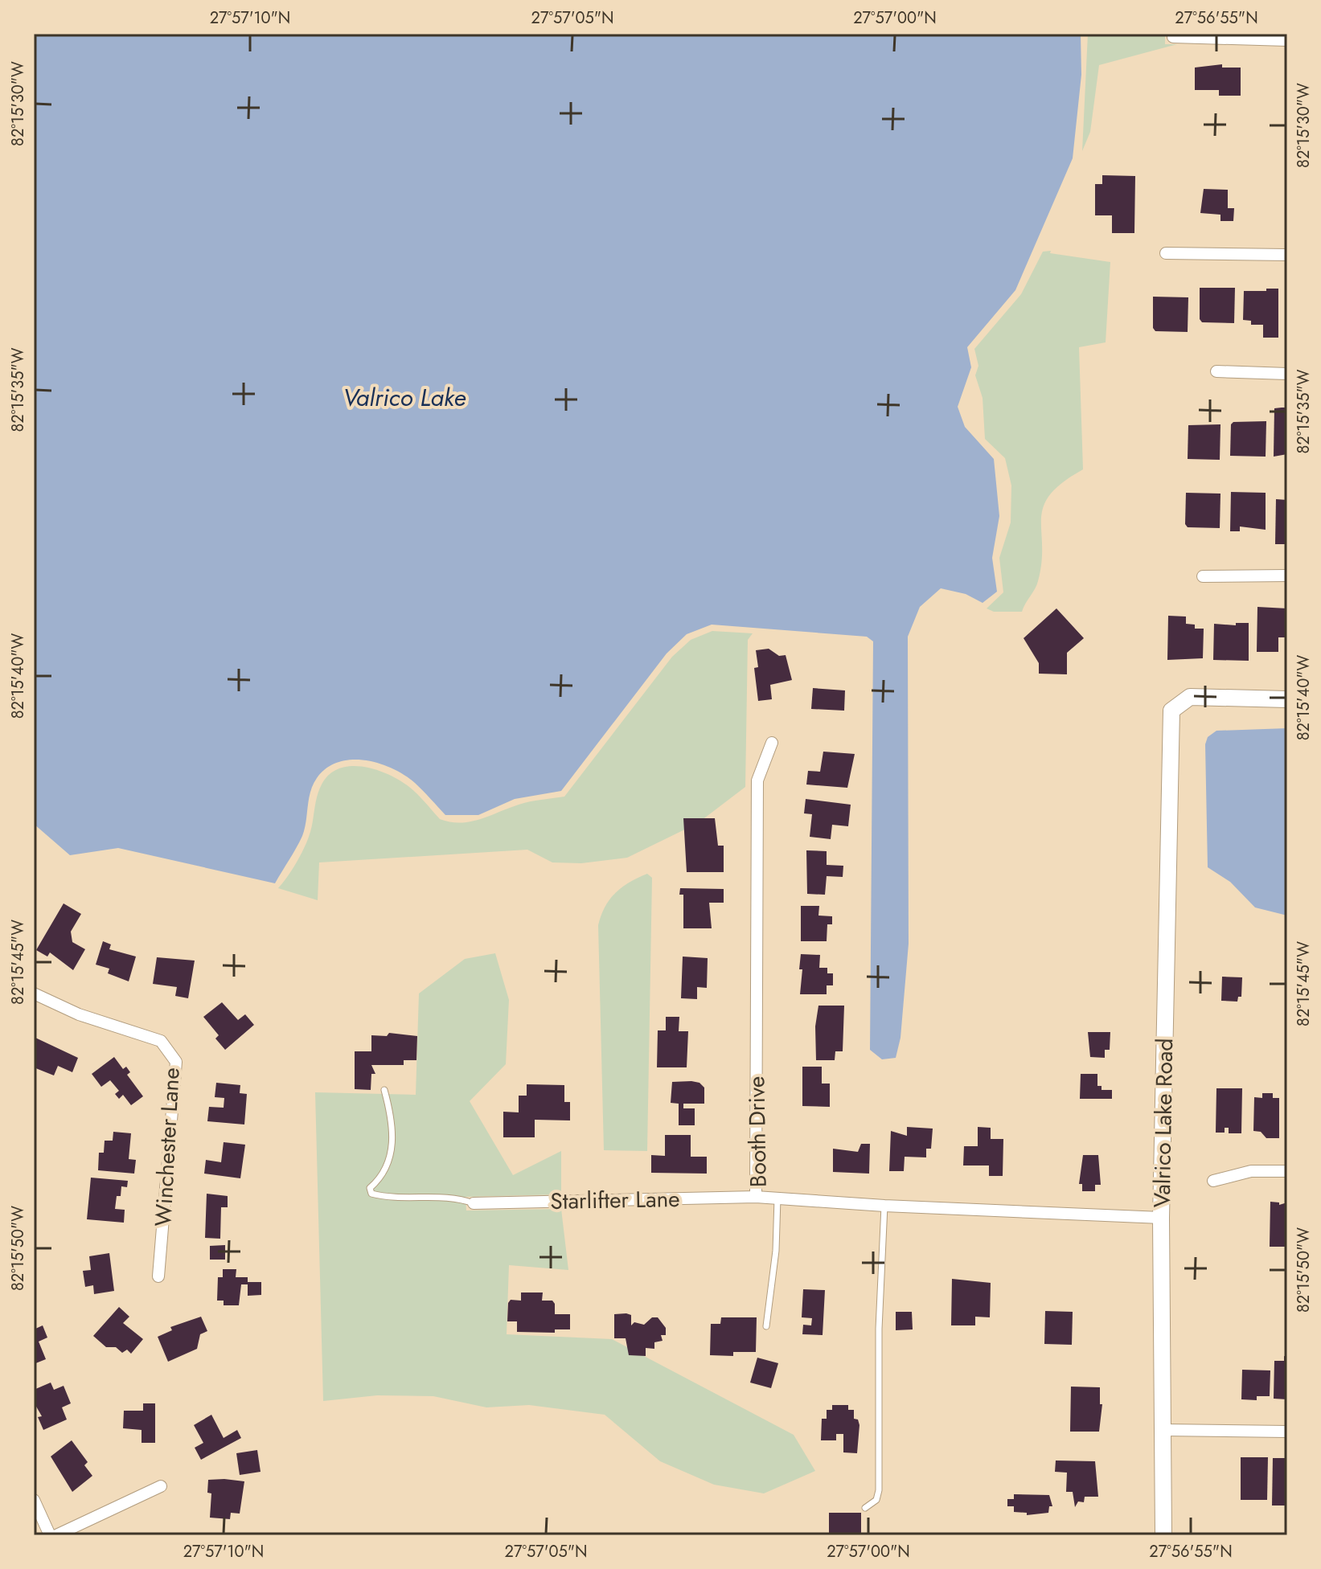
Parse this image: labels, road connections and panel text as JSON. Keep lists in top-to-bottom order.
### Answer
{
  "streets": {
    "street": [
      "Valrico Lake Road",
      "Booth Drive",
      "Winchester Lane",
      "Starlifter Lane"
    ]
  },
  "crossings": [
    ["Valrico Lake Road", "Booth Drive"],
    ["Booth Drive", "Starlifter Lane"]
  ],
  "water": ["Valrico Lake"],
  "coordinates": [
    "27°57'10\"N",
    "27°57'05\"N",
    "27°57'00\"N",
    "27°56'55\"N",
    "82°15'30\"W",
    "82°15'35\"W",
    "82°15'40\"W",
    "82°15'45\"W",
    "82°15'50\"W"
  ]
}
